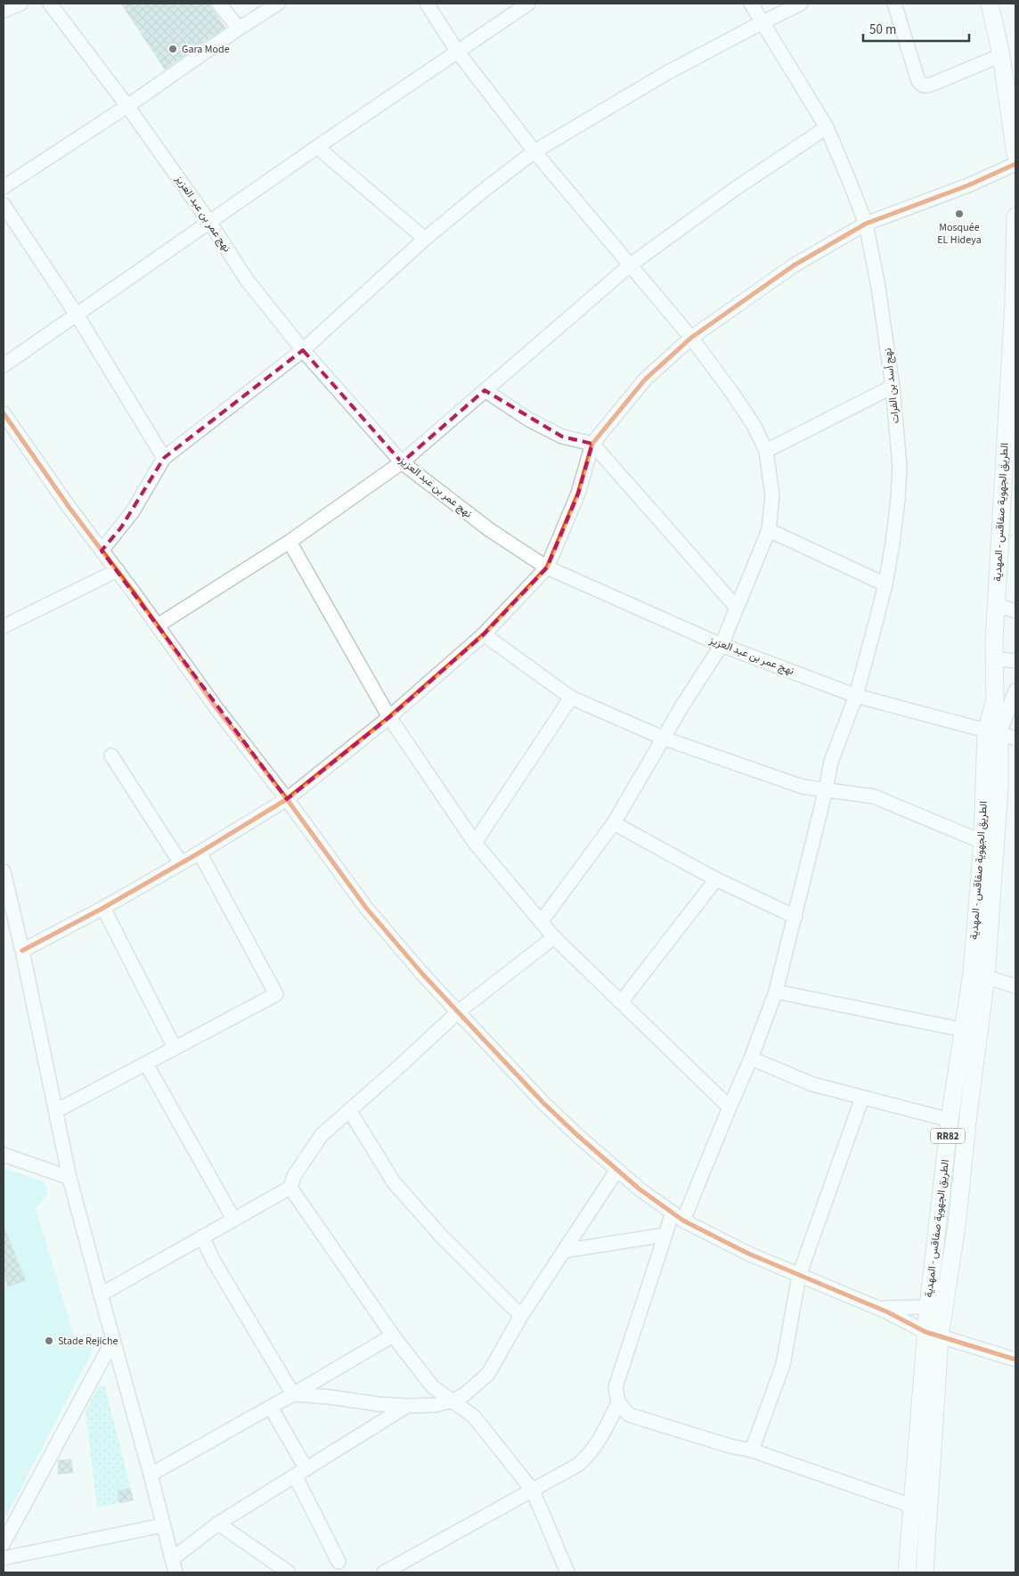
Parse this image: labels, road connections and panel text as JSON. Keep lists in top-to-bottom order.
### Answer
{
  "streets": {
    "main road": ["الطريق الجهوية صفاقس - المهدية", "RR82"],
    "street": ["نهج عمر بن عبد العزيز", "نهج أسد بن الفرات"]
  },
  "crossings": [
    ["نهج عمر بن عبد العزيز", "نهج أسد بن الفرات"],
    ["نهج عمر بن عبد العزيز", "الطريق الجهوية صفاقس - المهدية"]
  ],
  "places": ["Gara Mode", "Mosquée EL Hideya", "Stade Rejiche"],
  "scale_bar": "50 m"
}
